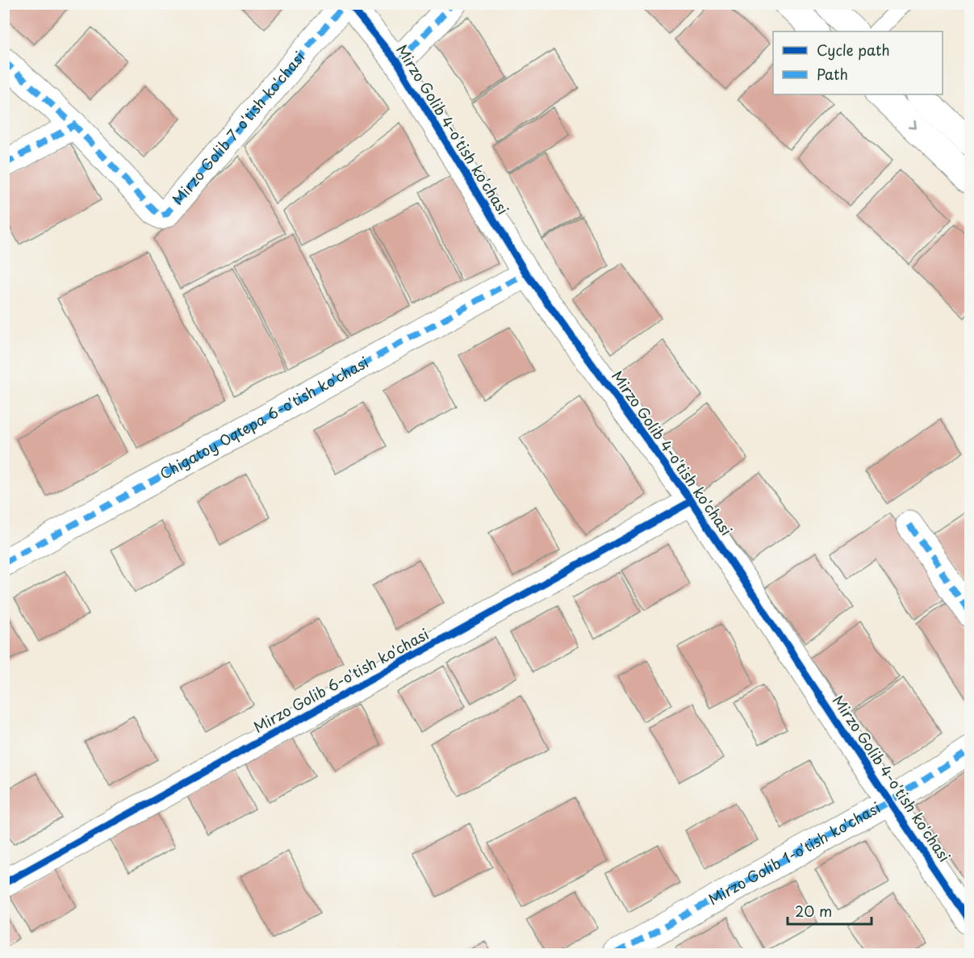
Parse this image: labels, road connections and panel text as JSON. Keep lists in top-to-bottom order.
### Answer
{
  "streets": {
    "street": [
      "Mirzo Golib 7-o'tish ko'chasi",
      "Mirzo Golib 4-o'tish ko'chasi",
      "Chigatoy Oqtepa 6-o'tish ko'chasi",
      "Mirzo Golib 6-o'tish ko'chasi",
      "Mirzo Golib 1-o'tish ko'chasi"
    ]
  },
  "crossings": [
    ["Mirzo Golib 4-o'tish ko'chasi", "Chigatoy Oqtepa 6-o'tish ko'chasi"],
    ["Mirzo Golib 4-o'tish ko'chasi", "Mirzo Golib 6-o'tish ko'chasi"],
    ["Mirzo Golib 4-o'tish ko'chasi", "Mirzo Golib 1-o'tish ko'chasi"]
  ],
  "legend": ["Cycle path", "Path"],
  "scale_bar": "20 m"
}
